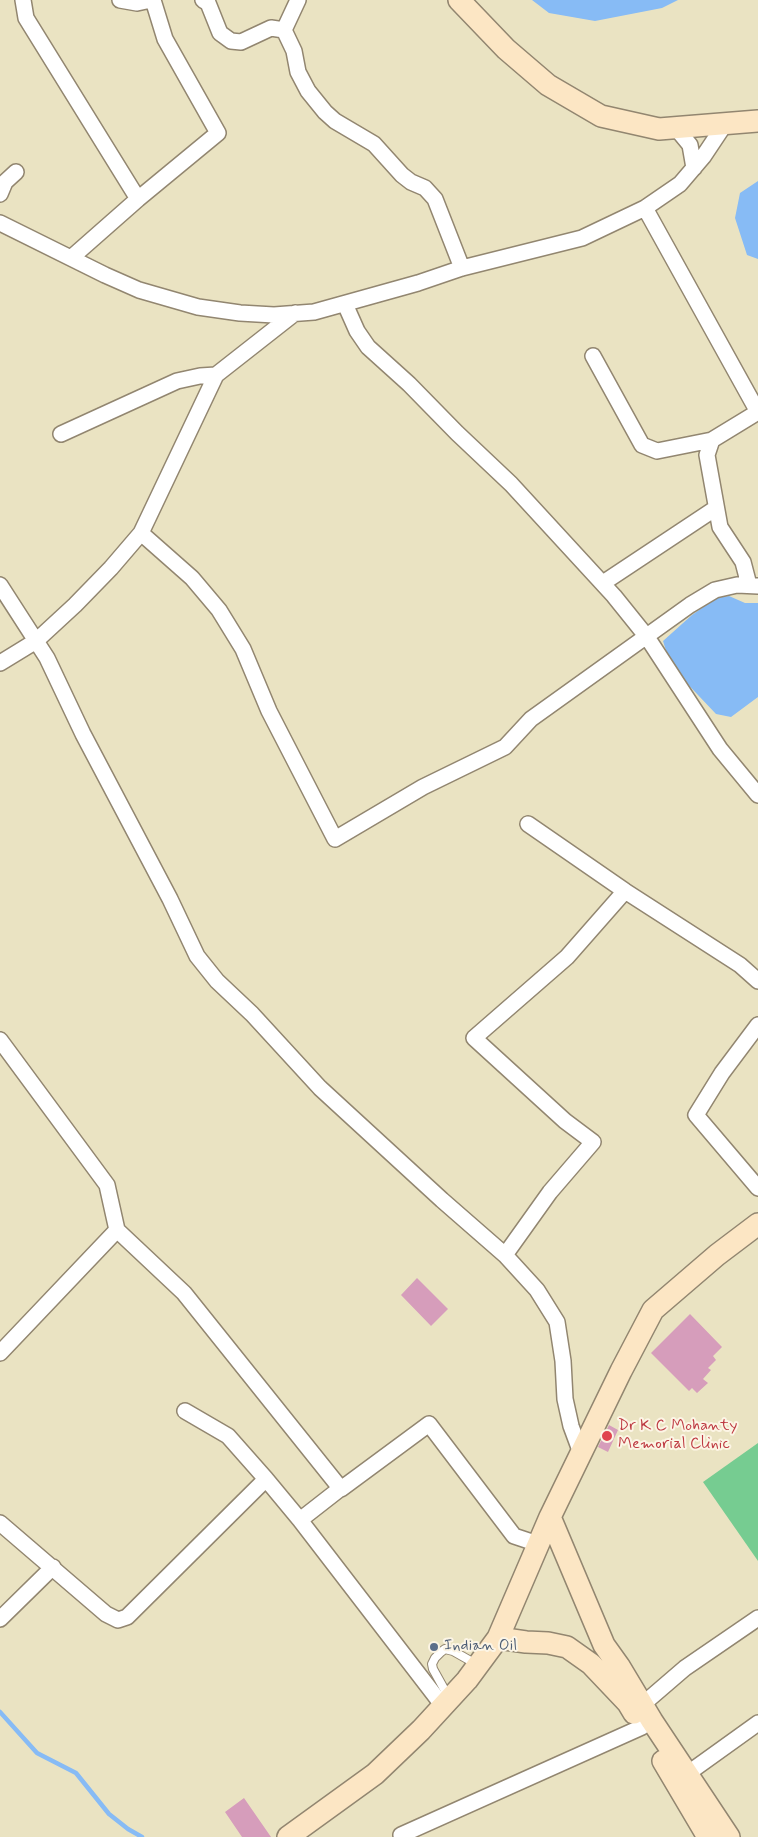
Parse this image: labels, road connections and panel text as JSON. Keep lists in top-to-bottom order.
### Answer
{
  "places": ["Dr K C Mohanty Memorial Clinic", "Indian Oil"]
}
